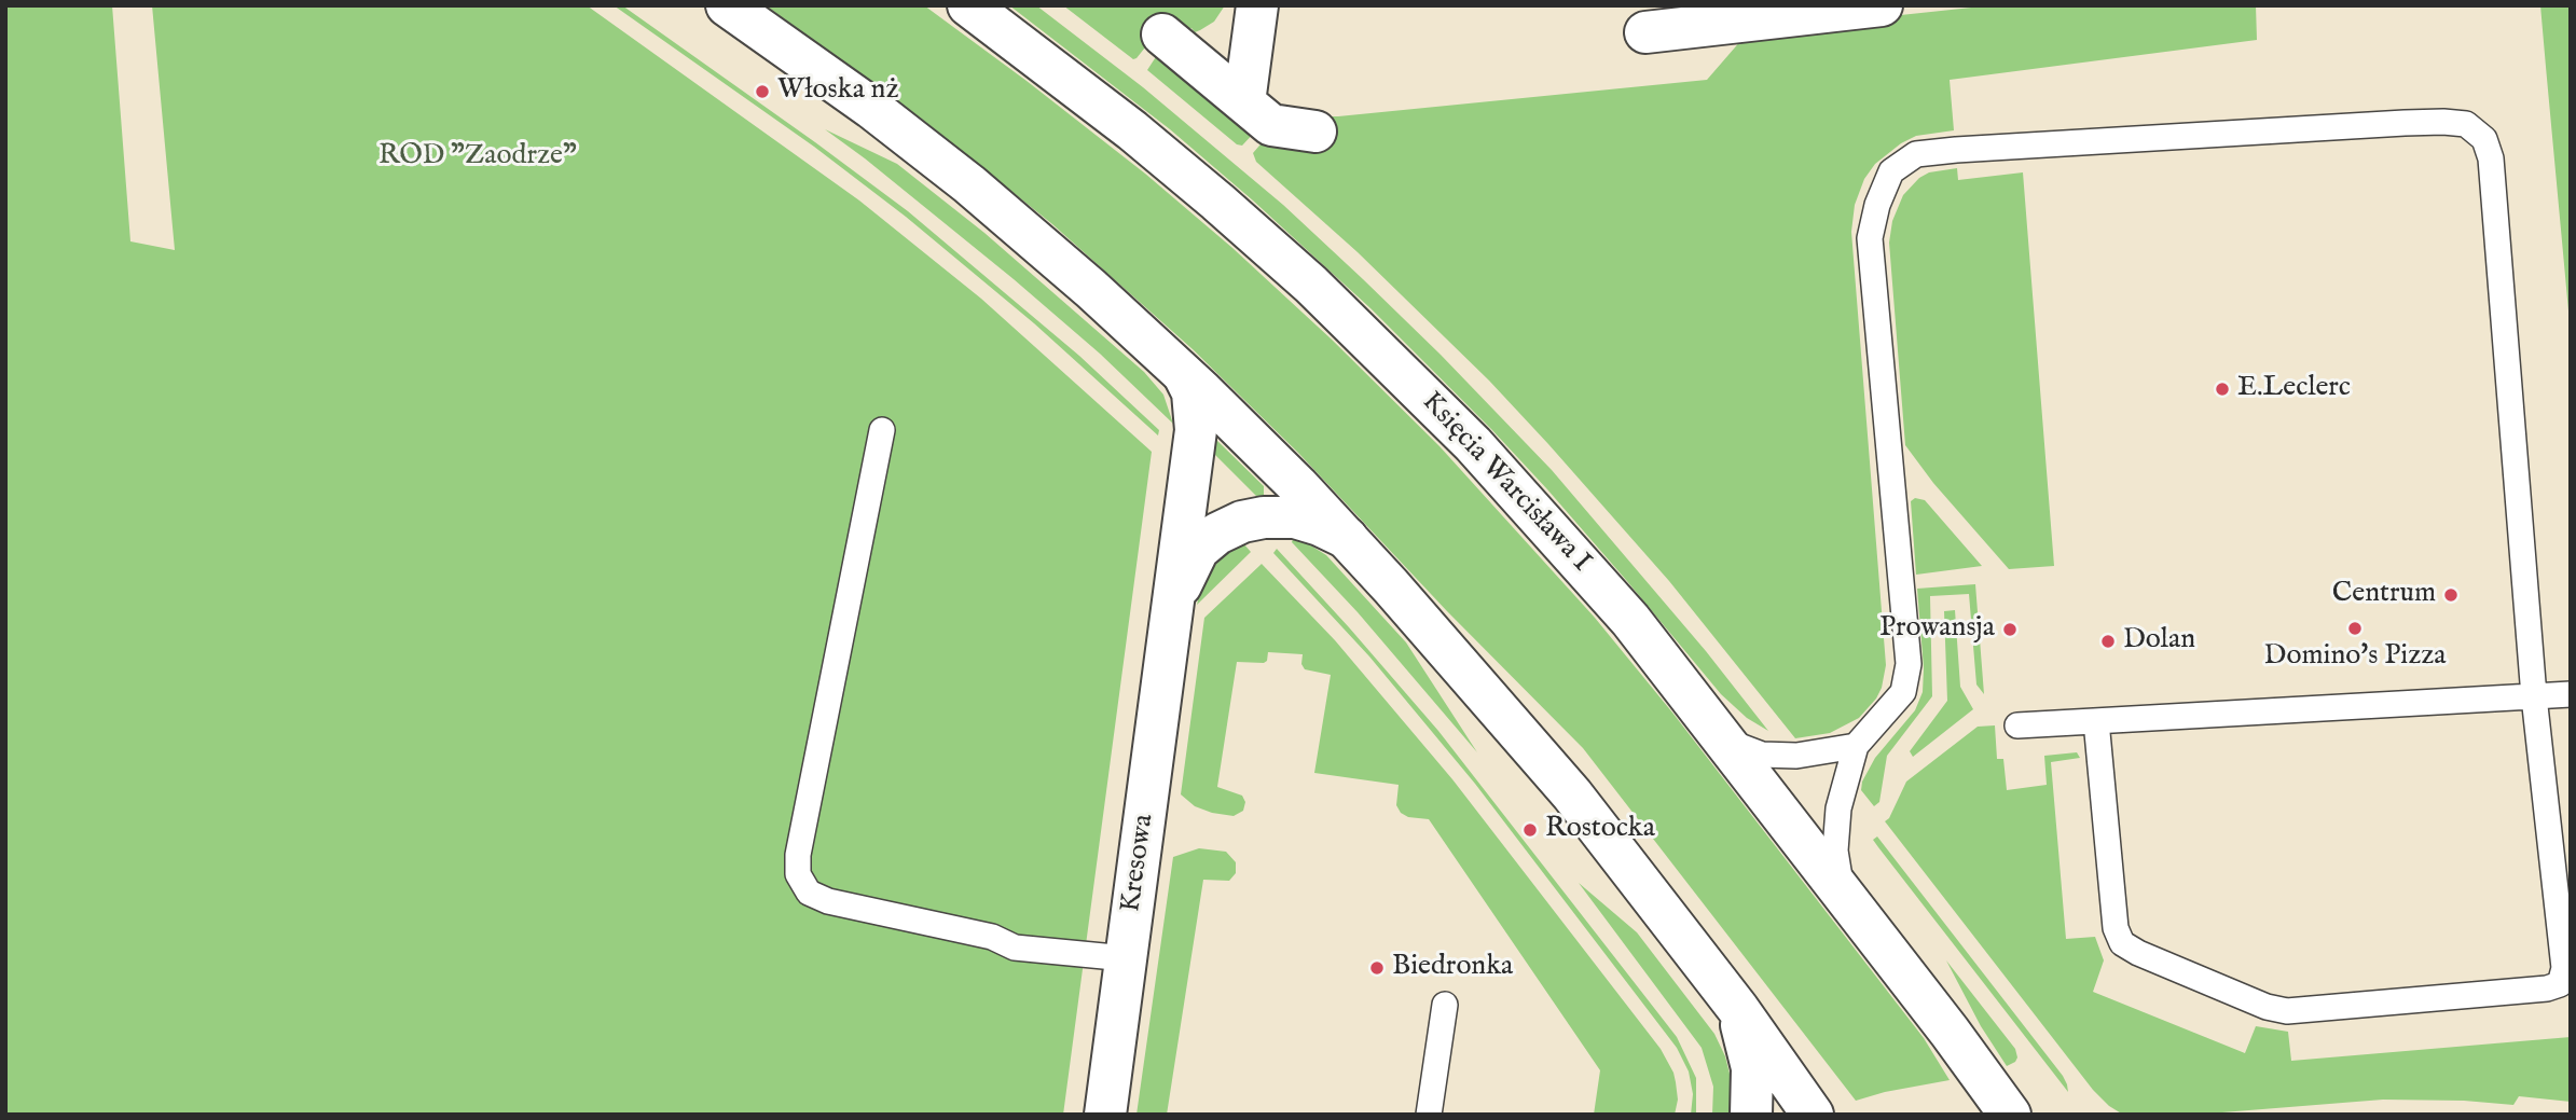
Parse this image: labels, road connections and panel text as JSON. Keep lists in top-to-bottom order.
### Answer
{
  "streets": {
    "street": ["Księcia Warcisława I", "Kresowa"]
  },
  "parks": ["ROD \"Zaodrze\""],
  "places": [
    "Włoska nż",
    "E.Leclerc",
    "Centrum",
    "Domino's Pizza",
    "Prowansja",
    "Dolan",
    "Rostocka",
    "Biedronka"
  ]
}
